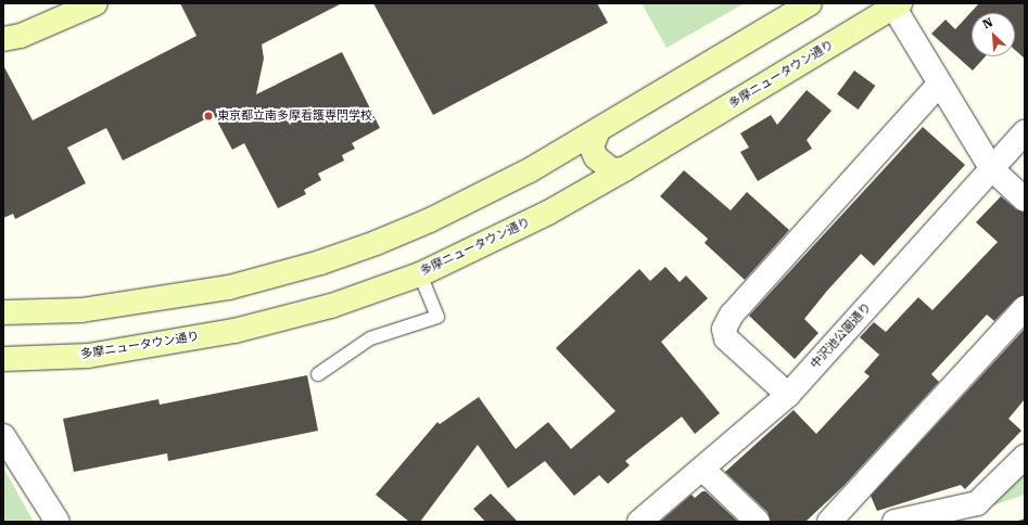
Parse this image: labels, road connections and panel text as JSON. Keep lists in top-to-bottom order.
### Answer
{
  "streets": {
    "main road": ["多摩ニュータウン通り"],
    "street": ["中沢池公園通り"]
  },
  "places": ["東京都立南多摩看護専門学校"],
  "north": "top left"
}
